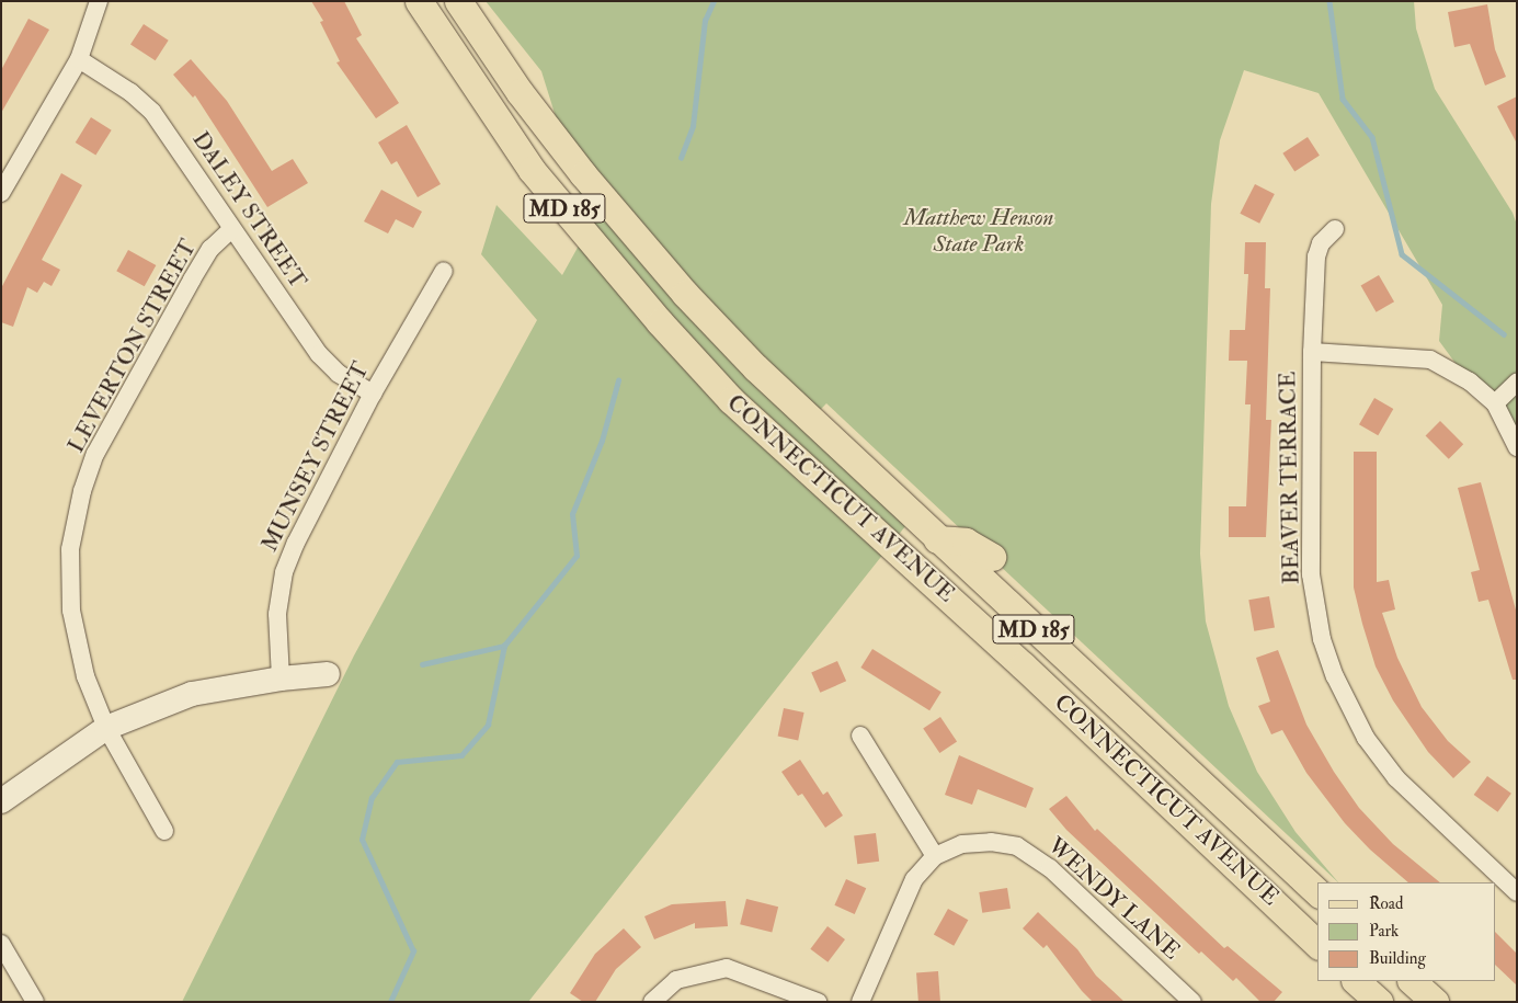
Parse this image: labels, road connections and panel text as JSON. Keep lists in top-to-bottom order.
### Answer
{
  "streets": {
    "main road": ["MD 185", "CONNECTICUT AVENUE"],
    "street": [
      "DALEY STREET",
      "LEVERTON STREET",
      "MUNSEY STREET",
      "BEAVER TERRACE",
      "WENDY LANE"
    ]
  },
  "crossings": [
    ["DALEY STREET", "LEVERTON STREET"],
    ["DALEY STREET", "MUNSEY STREET"]
  ],
  "parks": ["Matthew Henson State Park"],
  "legend": ["Road", "Park", "Building"]
}
